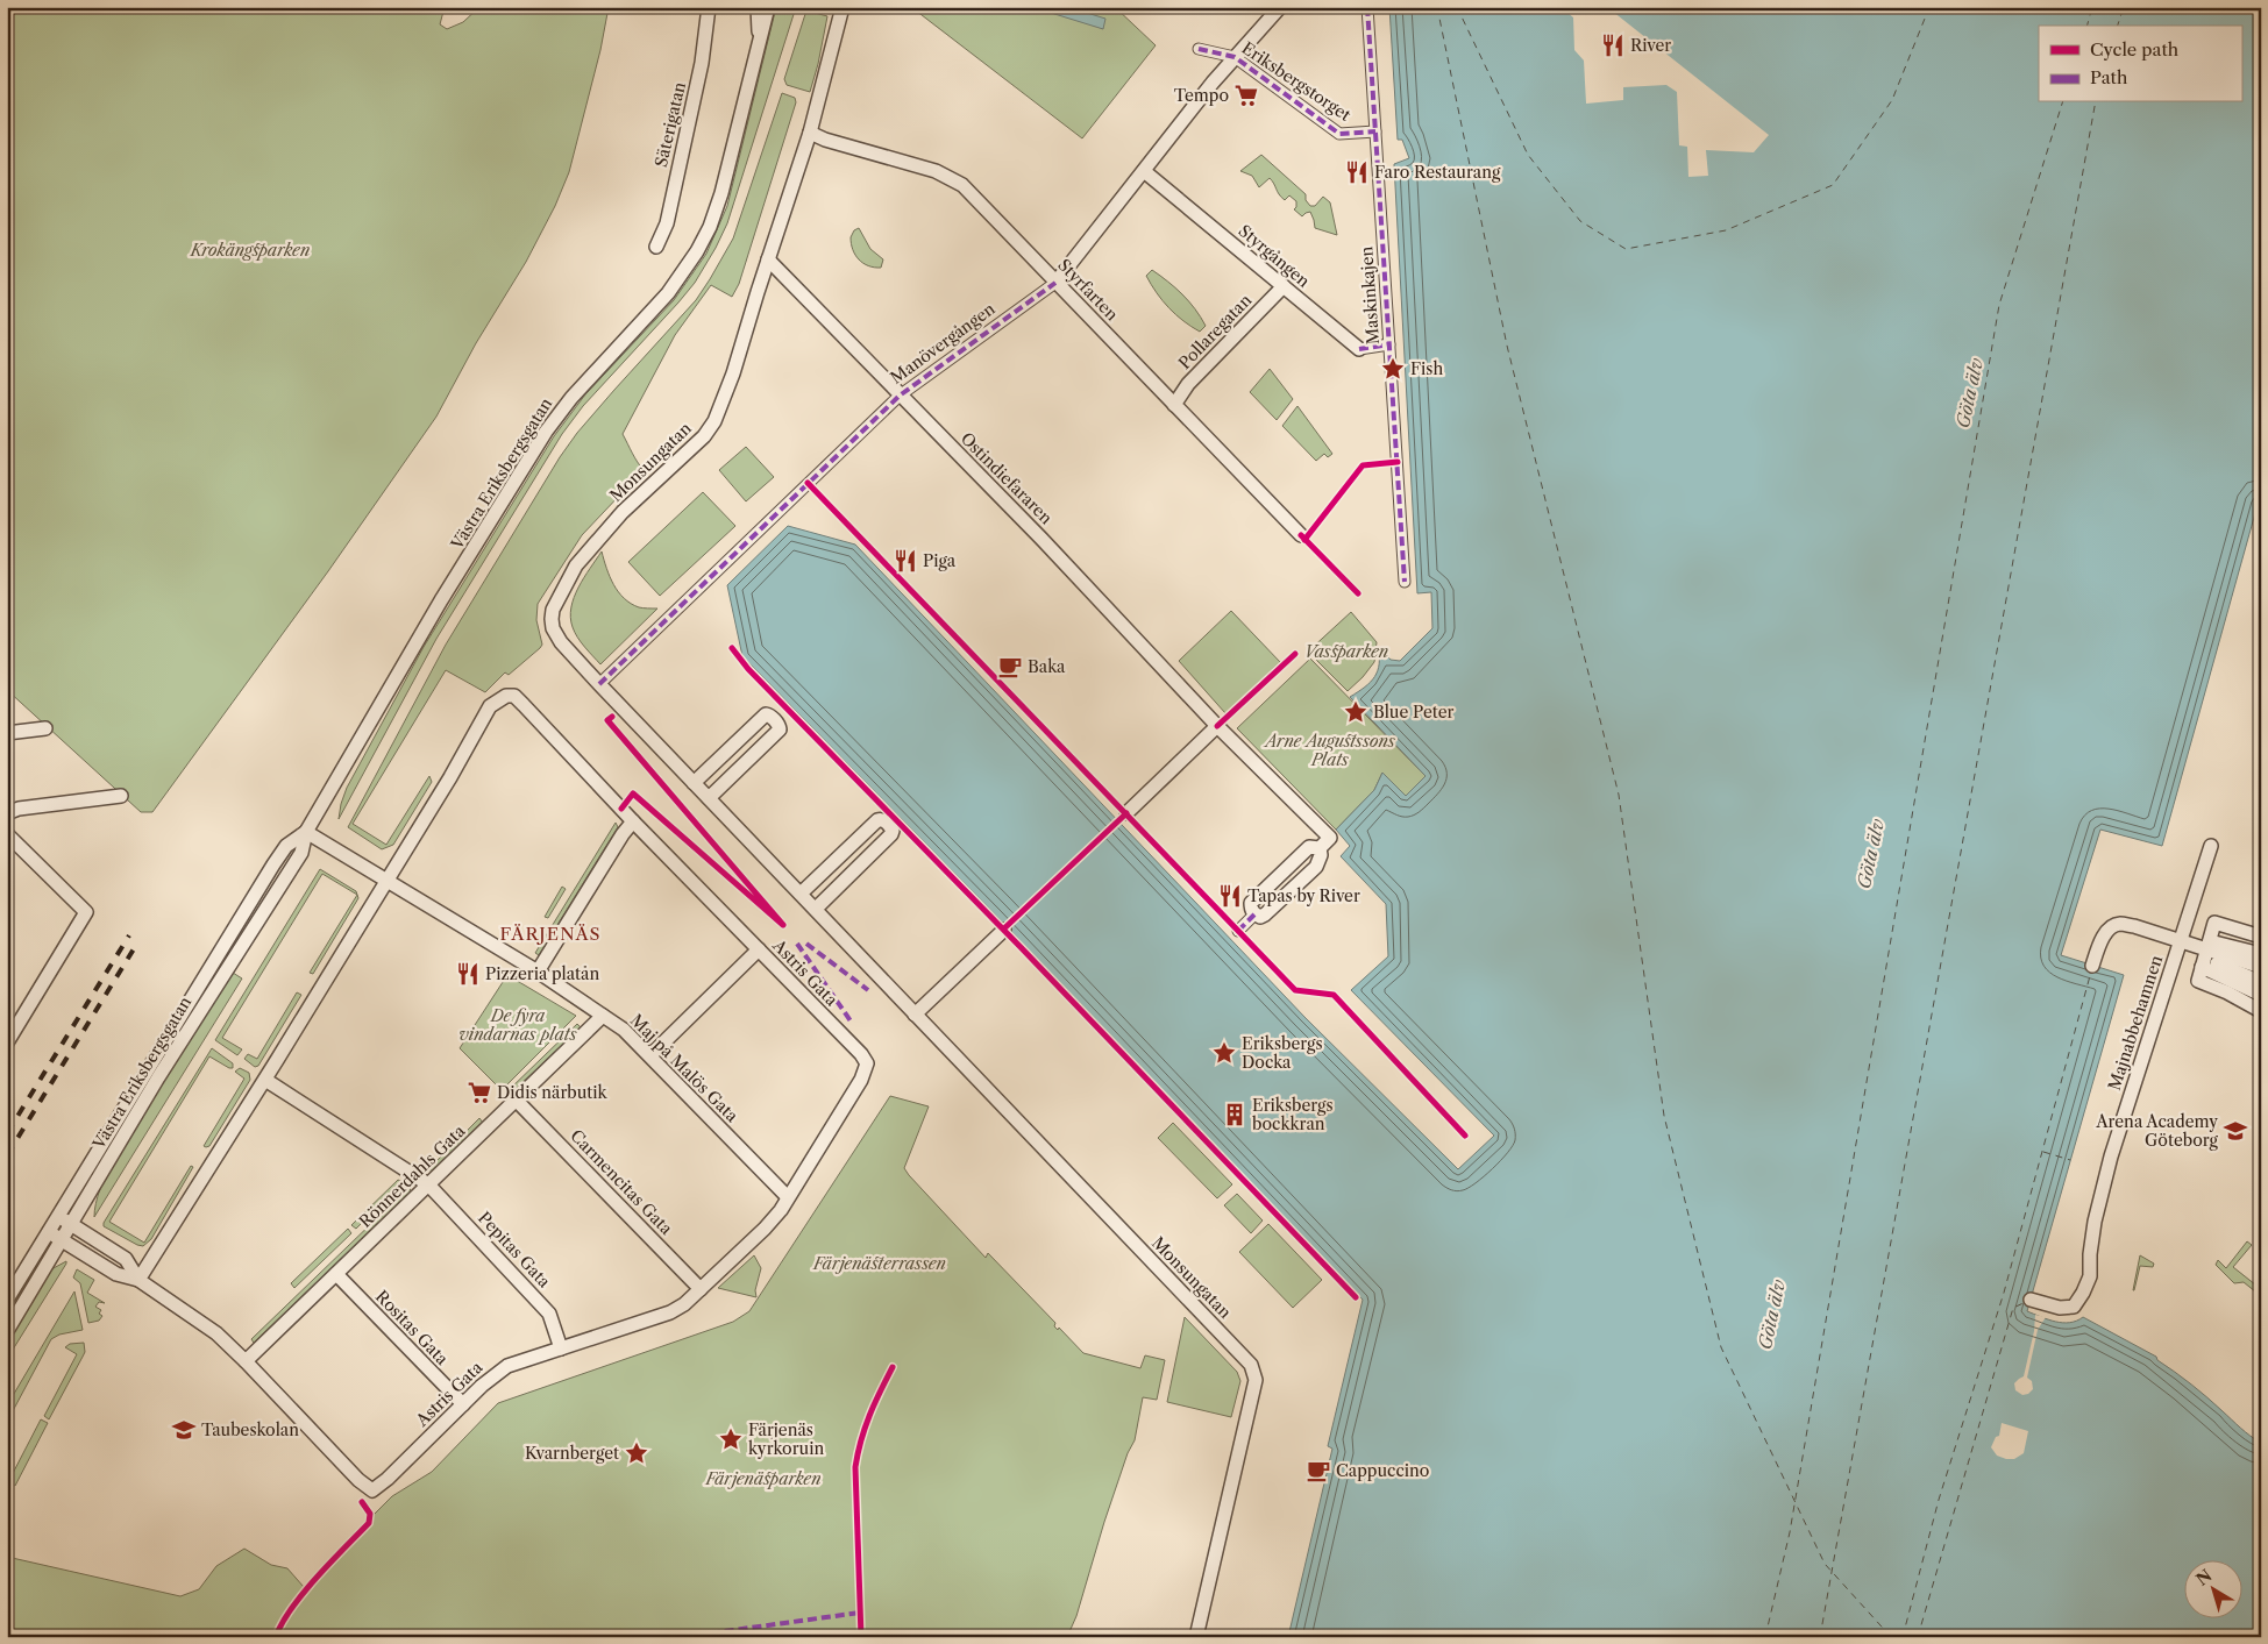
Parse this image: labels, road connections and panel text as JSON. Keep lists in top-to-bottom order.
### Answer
{
  "streets": {
    "street": [
      "Eriksbergstorget",
      "Säterigatan",
      "Styrgången",
      "Styrfarten",
      "Maskinkajen",
      "Pollaregatan",
      "Manövergången",
      "Monsungatan",
      "Västra Eriksbergsgatan",
      "Ostindiefararen",
      "Astris Gata",
      "Majnabbehamnen",
      "Maj på Malös Gata",
      "Rönnerdahls Gata",
      "Carmencitas Gata",
      "Pepitas Gata",
      "Rositas Gata"
    ]
  },
  "crossings": [
    ["Eriksbergstorget", "Maskinkajen"],
    ["Eriksbergstorget", "Manövergången"],
    ["Styrgången", "Maskinkajen"],
    ["Styrgången", "Pollaregatan"],
    ["Styrgången", "Manövergången"],
    ["Styrfarten", "Pollaregatan"],
    ["Styrfarten", "Manövergången"],
    ["Styrfarten", "Monsungatan"],
    ["Manövergången", "Monsungatan"],
    ["Manövergången", "Ostindiefararen"],
    ["Monsungatan", "Ostindiefararen"],
    ["Västra Eriksbergsgatan", "Astris Gata"],
    ["Västra Eriksbergsgatan", "Maj på Malös Gata"],
    ["Astris Gata", "Maj på Malös Gata"],
    ["Astris Gata", "Rönnerdahls Gata"],
    ["Astris Gata", "Carmencitas Gata"],
    ["Astris Gata", "Pepitas Gata"],
    ["Astris Gata", "Rositas Gata"],
    ["Maj på Malös Gata", "Rönnerdahls Gata"],
    ["Rönnerdahls Gata", "Carmencitas Gata"],
    ["Rönnerdahls Gata", "Pepitas Gata"],
    ["Rönnerdahls Gata", "Rositas Gata"]
  ],
  "districts": ["FÄRJENÄS"],
  "water": ["Göta älv"],
  "parks": [
    "Krokängsparken",
    "Vassparken",
    "Arne Augustssons Plats",
    "De fyra vindarnas plats",
    "Färjenästerrassen",
    "Färjenäsparken"
  ],
  "places": {
    "restaurant": [
      "River",
      "Faro Restaurang",
      "Piga",
      "Tapas by River",
      "Pizzeria platån"
    ],
    "supermarket": ["Tempo", "Didis närbutik"],
    "place": [
      "Fish",
      "Blue Peter",
      "Eriksbergs Docka",
      "Färjenäs kyrkoruin",
      "Kvarnberget"
    ],
    "cafe": ["Baka", "Cappuccino"],
    "building": ["Eriksbergs bockkran"],
    "school or university": ["Arena Academy Göteborg", "Taubeskolan"]
  },
  "legend": ["Cycle path", "Path"],
  "north": "top left"
}
